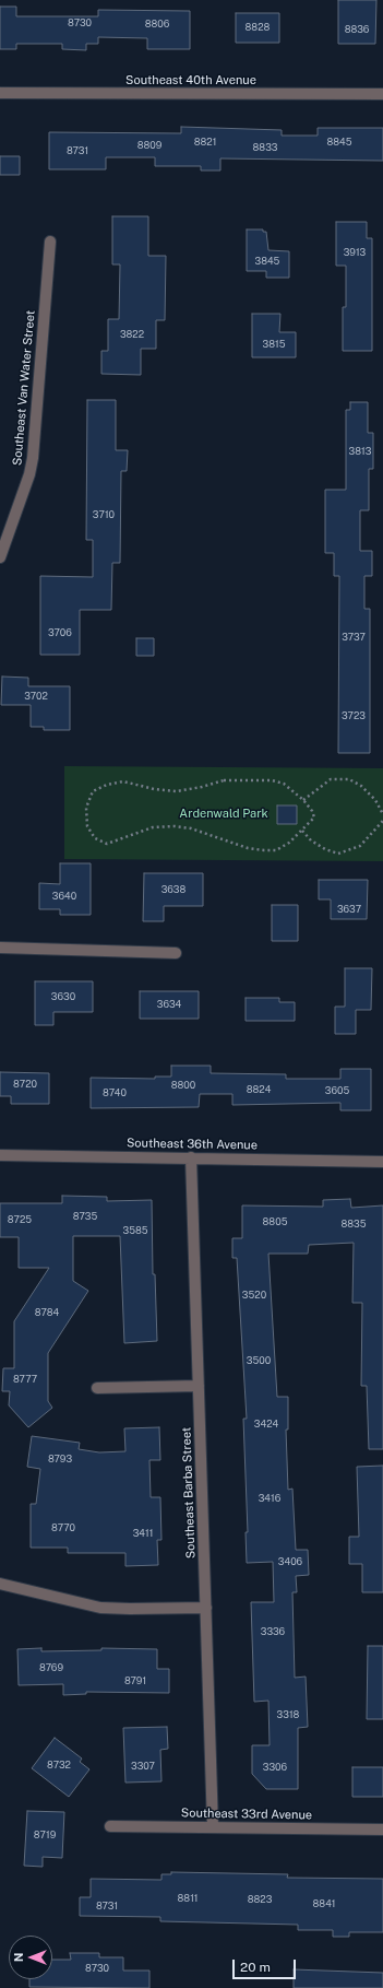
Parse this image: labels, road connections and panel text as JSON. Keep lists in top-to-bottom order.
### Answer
{
  "streets": {
    "street": [
      "Southeast 40th Avenue",
      "Southeast Van Water Street",
      "Southeast 36th Avenue",
      "Southeast Barba Street",
      "Southeast 33rd Avenue"
    ]
  },
  "crossings": [
    ["Southeast 36th Avenue", "Southeast Barba Street"],
    ["Southeast Barba Street", "Southeast 33rd Avenue"]
  ],
  "parks": ["Ardenwald Park"],
  "house_numbers": [
    "8730",
    "8806",
    "8828",
    "8836",
    "8821",
    "8845",
    "8809",
    "8833",
    "8731",
    "3913",
    "3845",
    "3822",
    "3815",
    "3813",
    "3710",
    "3706",
    "3737",
    "3702",
    "3723",
    "3638",
    "3640",
    "3637",
    "3630",
    "3634",
    "8720",
    "8800",
    "8824",
    "3605",
    "8740",
    "8735",
    "8725",
    "8805",
    "8835",
    "3585",
    "3520",
    "8784",
    "3500",
    "8777",
    "3424",
    "8793",
    "3416",
    "8770",
    "3411",
    "3406",
    "3336",
    "8769",
    "8791",
    "3318",
    "8732",
    "3307",
    "3306",
    "8719",
    "8811",
    "8823",
    "8841",
    "8731",
    "8730"
  ],
  "scale_bar": "20 m",
  "north": "left"
}
